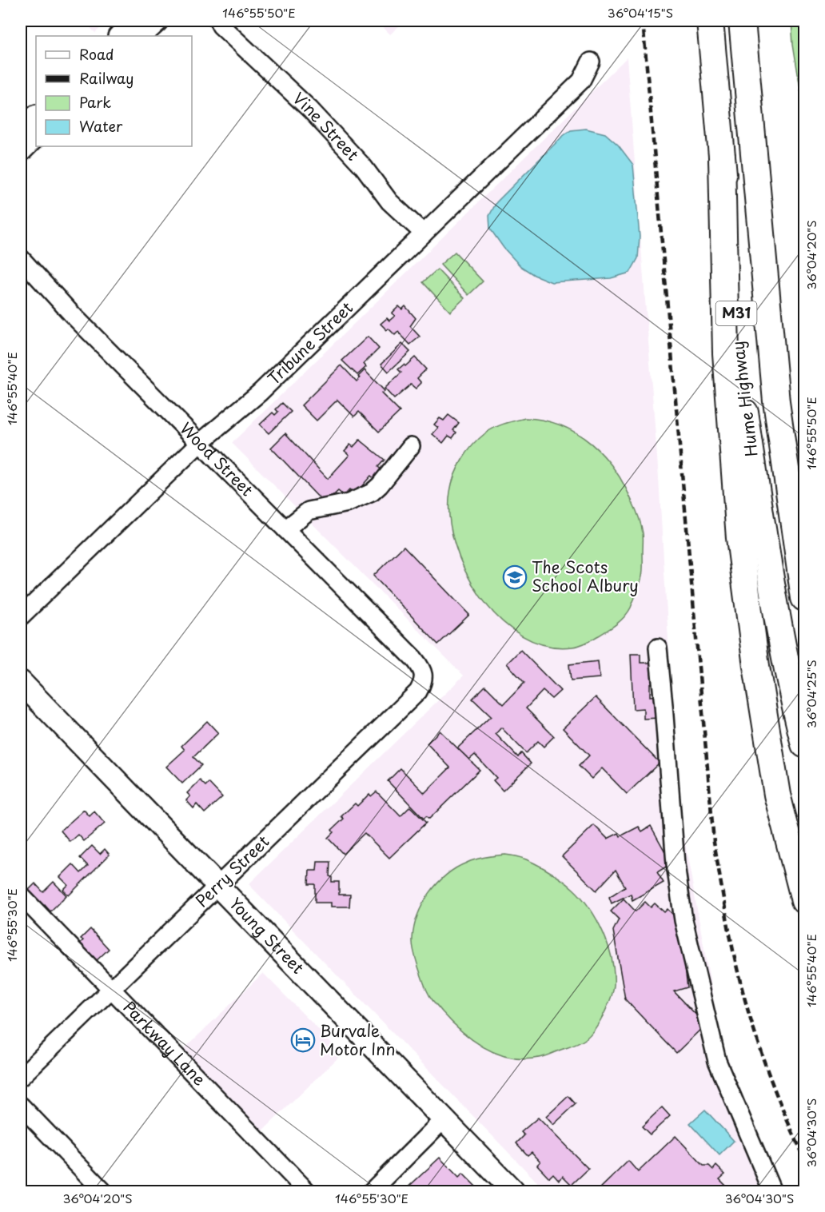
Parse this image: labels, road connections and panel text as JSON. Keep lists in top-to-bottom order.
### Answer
{
  "streets": {
    "highway": ["M31", "Hume Highway"],
    "main road": ["Young Street"],
    "street": [
      "Vine Street",
      "Tribune Street",
      "Wood Street",
      "Perry Street",
      "Parkway Lane"
    ]
  },
  "crossings": [
    ["Vine Street", "Tribune Street"],
    ["Tribune Street", "Wood Street"],
    ["Wood Street", "Perry Street"],
    ["Perry Street", "Young Street"],
    ["Perry Street", "Parkway Lane"]
  ],
  "places": {
    "school or university": ["The Scots School Albury"],
    "hotel": ["Burvale Motor Inn"]
  },
  "legend": [
    "Road",
    "Railway",
    "Park",
    "Water"
  ],
  "coordinates": [
    "146°55'50\"E",
    "36°04'15\"S",
    "36°04'20\"S",
    "146°55'40\"E",
    "36°04'25\"S",
    "146°55'30\"E",
    "36°04'30\"S"
  ]
}
